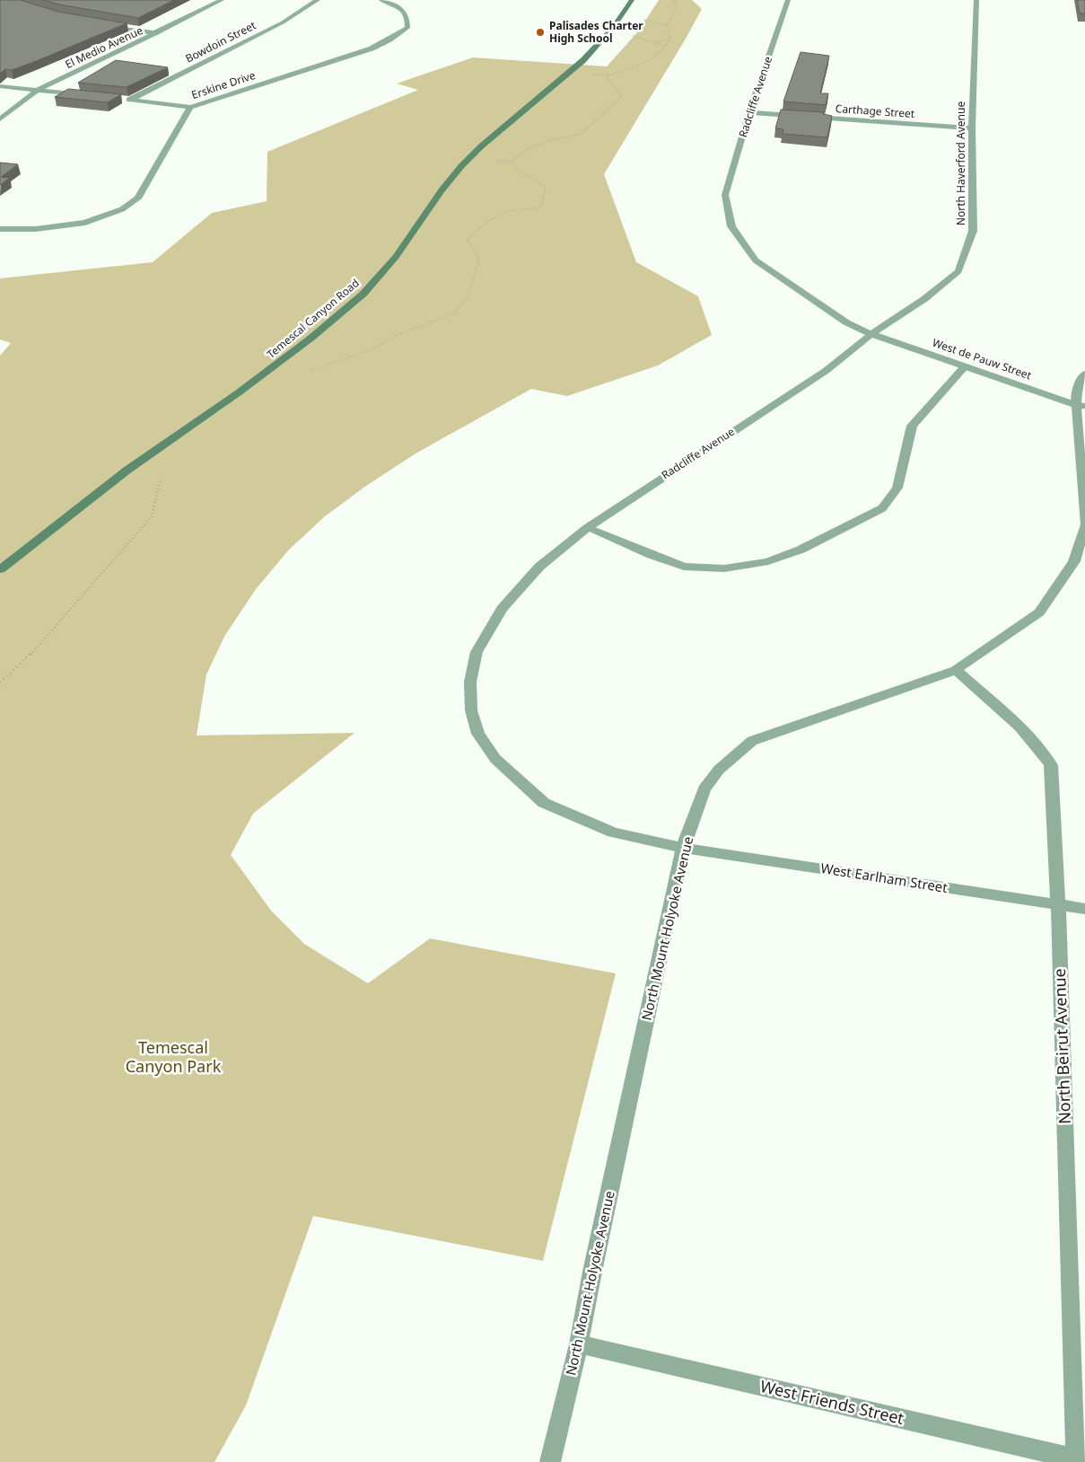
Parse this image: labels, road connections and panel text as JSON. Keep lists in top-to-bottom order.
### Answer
{
  "streets": {
    "main road": ["Temescal Canyon Road"],
    "street": [
      "Bowdoin Street",
      "El Medio Avenue",
      "Erskine Drive",
      "Radcliffe Avenue",
      "Carthage Street",
      "North Haverford Avenue",
      "West de Pauw Street",
      "West Earlham Street",
      "North Mount Holyoke Avenue",
      "North Beirut Avenue",
      "West Friends Street"
    ]
  },
  "crossings": [
    ["Bowdoin Street", "Erskine Drive"],
    ["Radcliffe Avenue", "Carthage Street"],
    ["Radcliffe Avenue", "North Haverford Avenue"],
    ["Radcliffe Avenue", "West de Pauw Street"],
    ["Radcliffe Avenue", "West Earlham Street"],
    ["Radcliffe Avenue", "North Mount Holyoke Avenue"],
    ["Carthage Street", "North Haverford Avenue"],
    ["North Haverford Avenue", "West de Pauw Street"],
    ["West Earlham Street", "North Mount Holyoke Avenue"],
    ["West Earlham Street", "North Beirut Avenue"],
    ["North Mount Holyoke Avenue", "North Beirut Avenue"],
    ["North Mount Holyoke Avenue", "West Friends Street"],
    ["North Beirut Avenue", "West Friends Street"]
  ],
  "parks": ["Temescal Canyon Park"],
  "places": ["Palisades Charter High School"]
}
